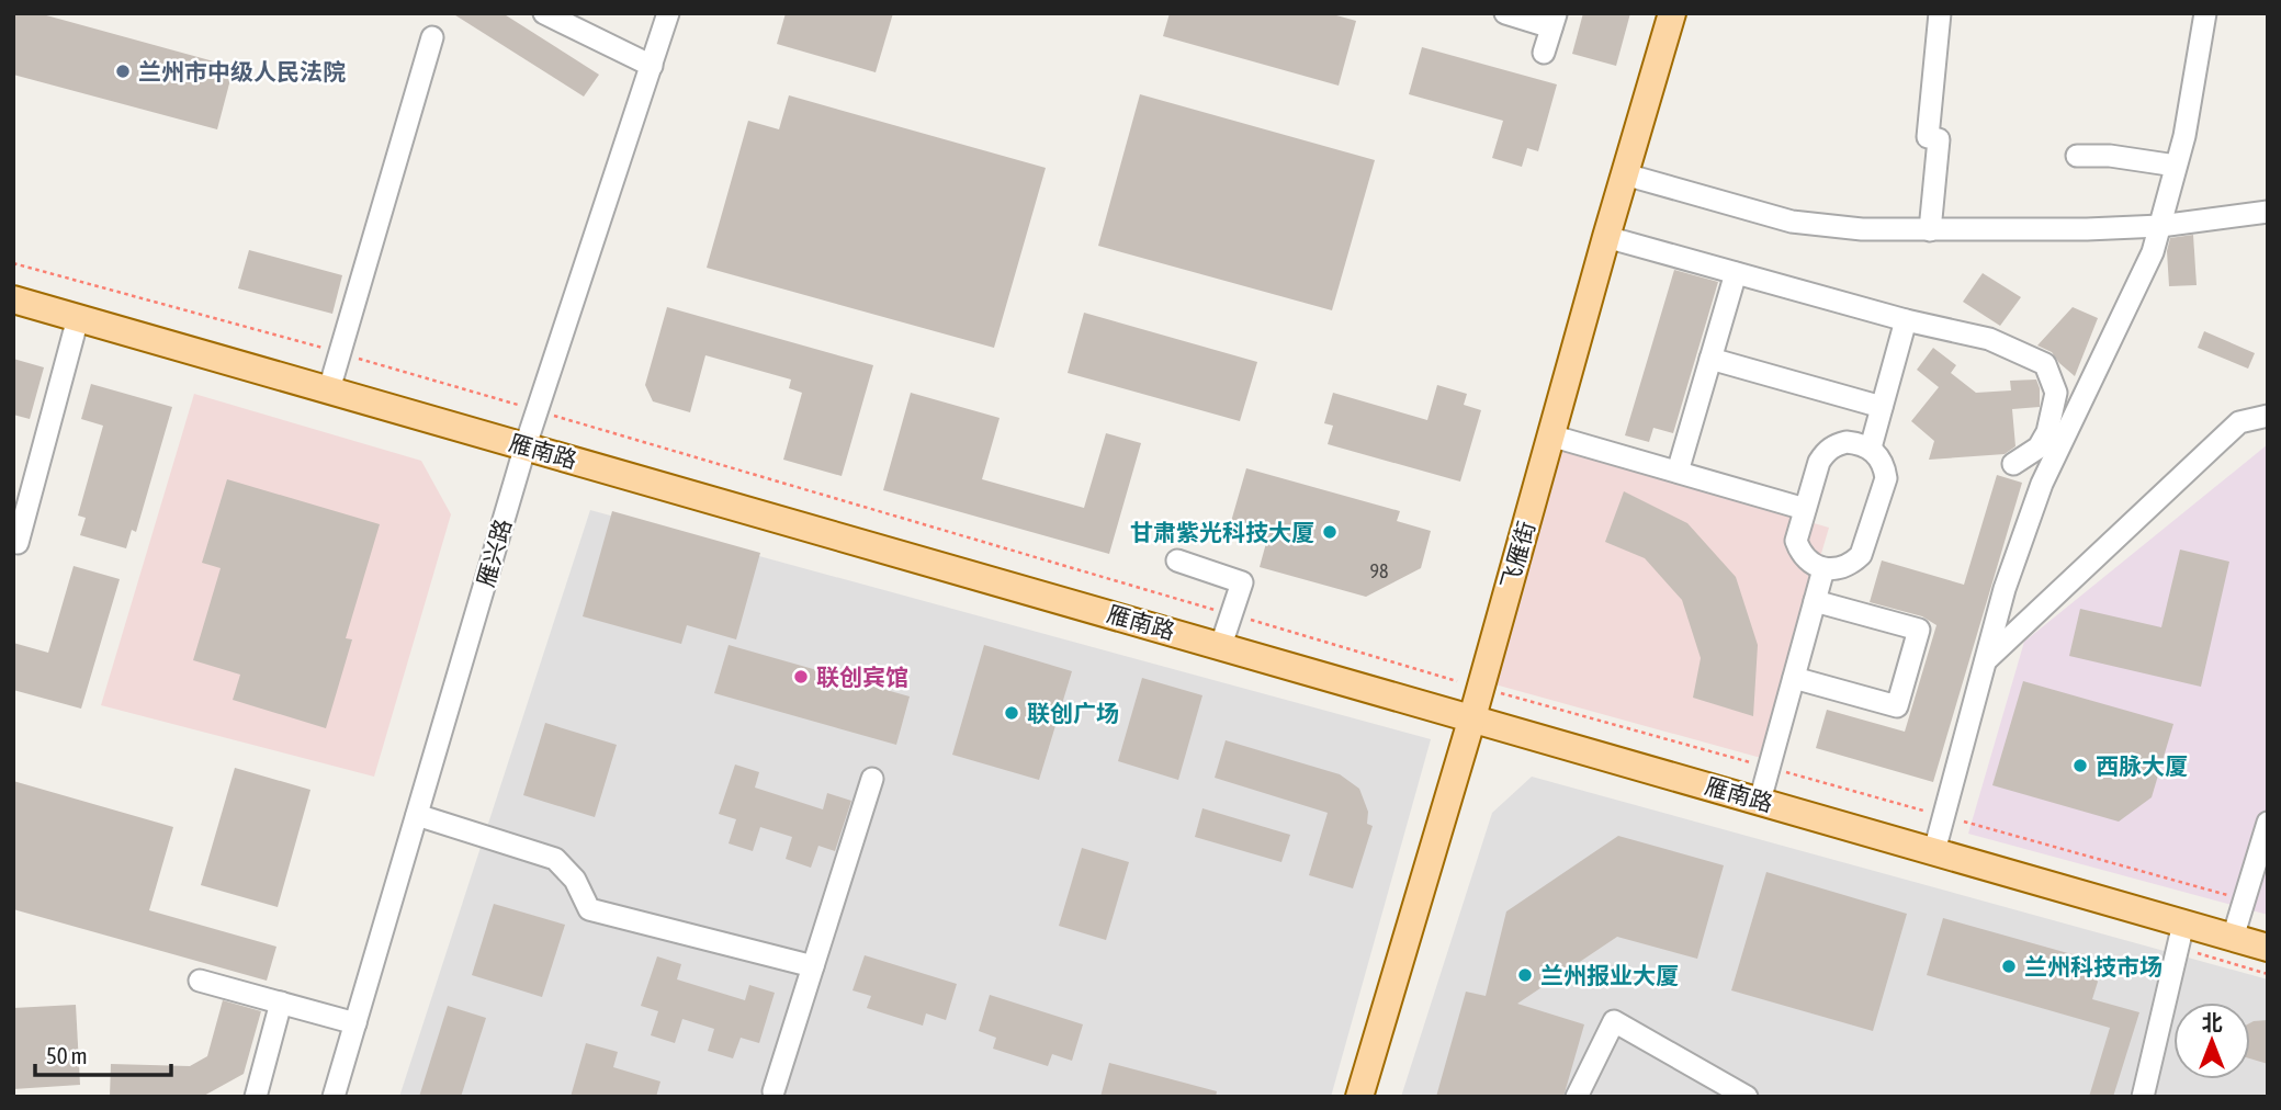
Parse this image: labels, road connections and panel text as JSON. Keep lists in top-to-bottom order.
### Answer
{
  "streets": {
    "main road": ["雁南路", "飞雁街"],
    "street": ["雁兴路"]
  },
  "crossings": [
    ["雁南路", "雁兴路"],
    ["雁南路", "飞雁街"]
  ],
  "places": [
    "兰州市中级人民法院",
    "甘肃紫光科技大厦",
    "联创宾馆",
    "联创广场",
    "西脉大厦",
    "兰州科技市场",
    "兰州报业大厦"
  ],
  "house_numbers": ["98"],
  "scale_bar": "50 m",
  "north": "top"
}
